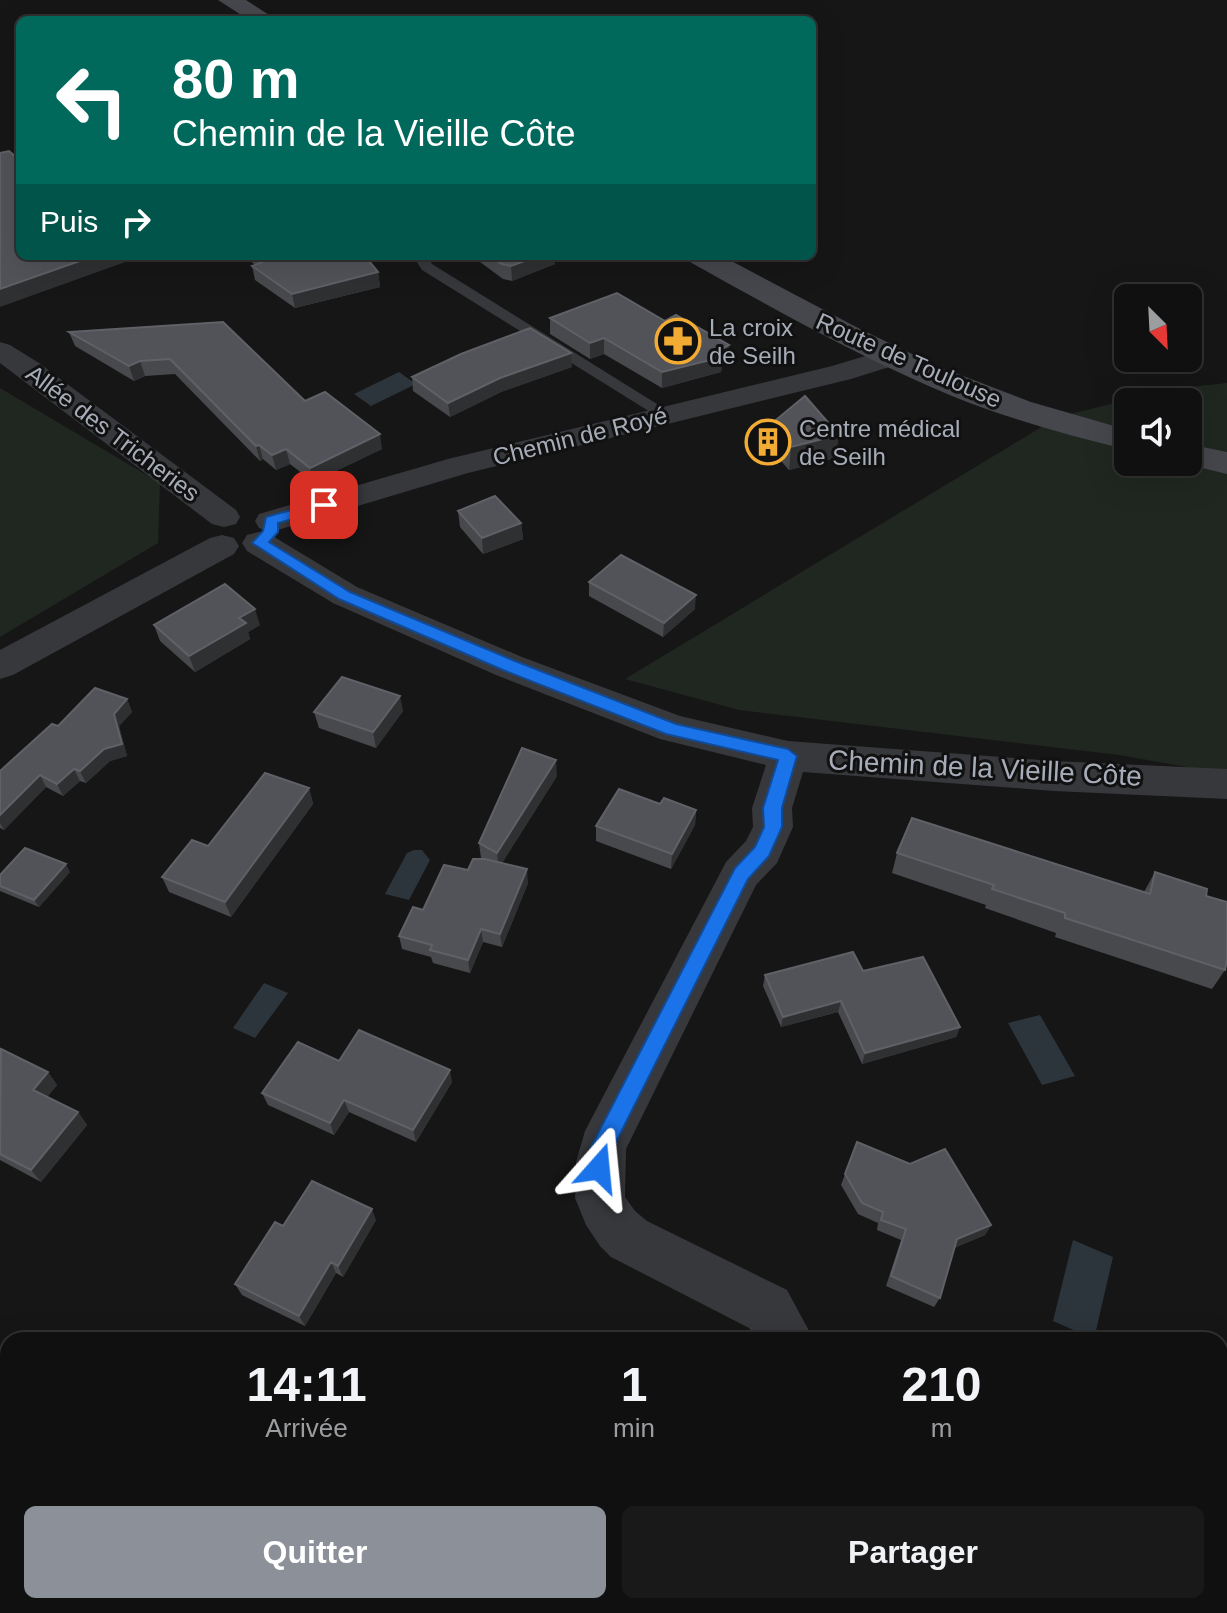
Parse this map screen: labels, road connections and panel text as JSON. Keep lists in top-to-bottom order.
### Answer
{
  "streets": {
    "main road": ["Route de Toulouse"],
    "street": ["Allée des Tricheries", "Chemin de Royé", "Chemin de la Vieille Côte"]
  },
  "crossings": [
    ["Route de Toulouse", "Chemin de Royé"],
    ["Allée des Tricheries", "Chemin de Royé"],
    ["Chemin de Royé", "Chemin de la Vieille Côte"]
  ],
  "places": {
    "pharmacy": ["La croix de Seilh"],
    "building": ["Centre médical de Seilh"]
  },
  "north": "bottom right",
  "page": {
    "turn": ["80 m", "Chemin de la Vieille Côte"],
    "then": "Puis",
    "eta": [
      "14:11",
      "Arrivée",
      "1",
      "min",
      "210",
      "m"
    ],
    "buttons": ["Quitter", "Partager"]
  }
}
